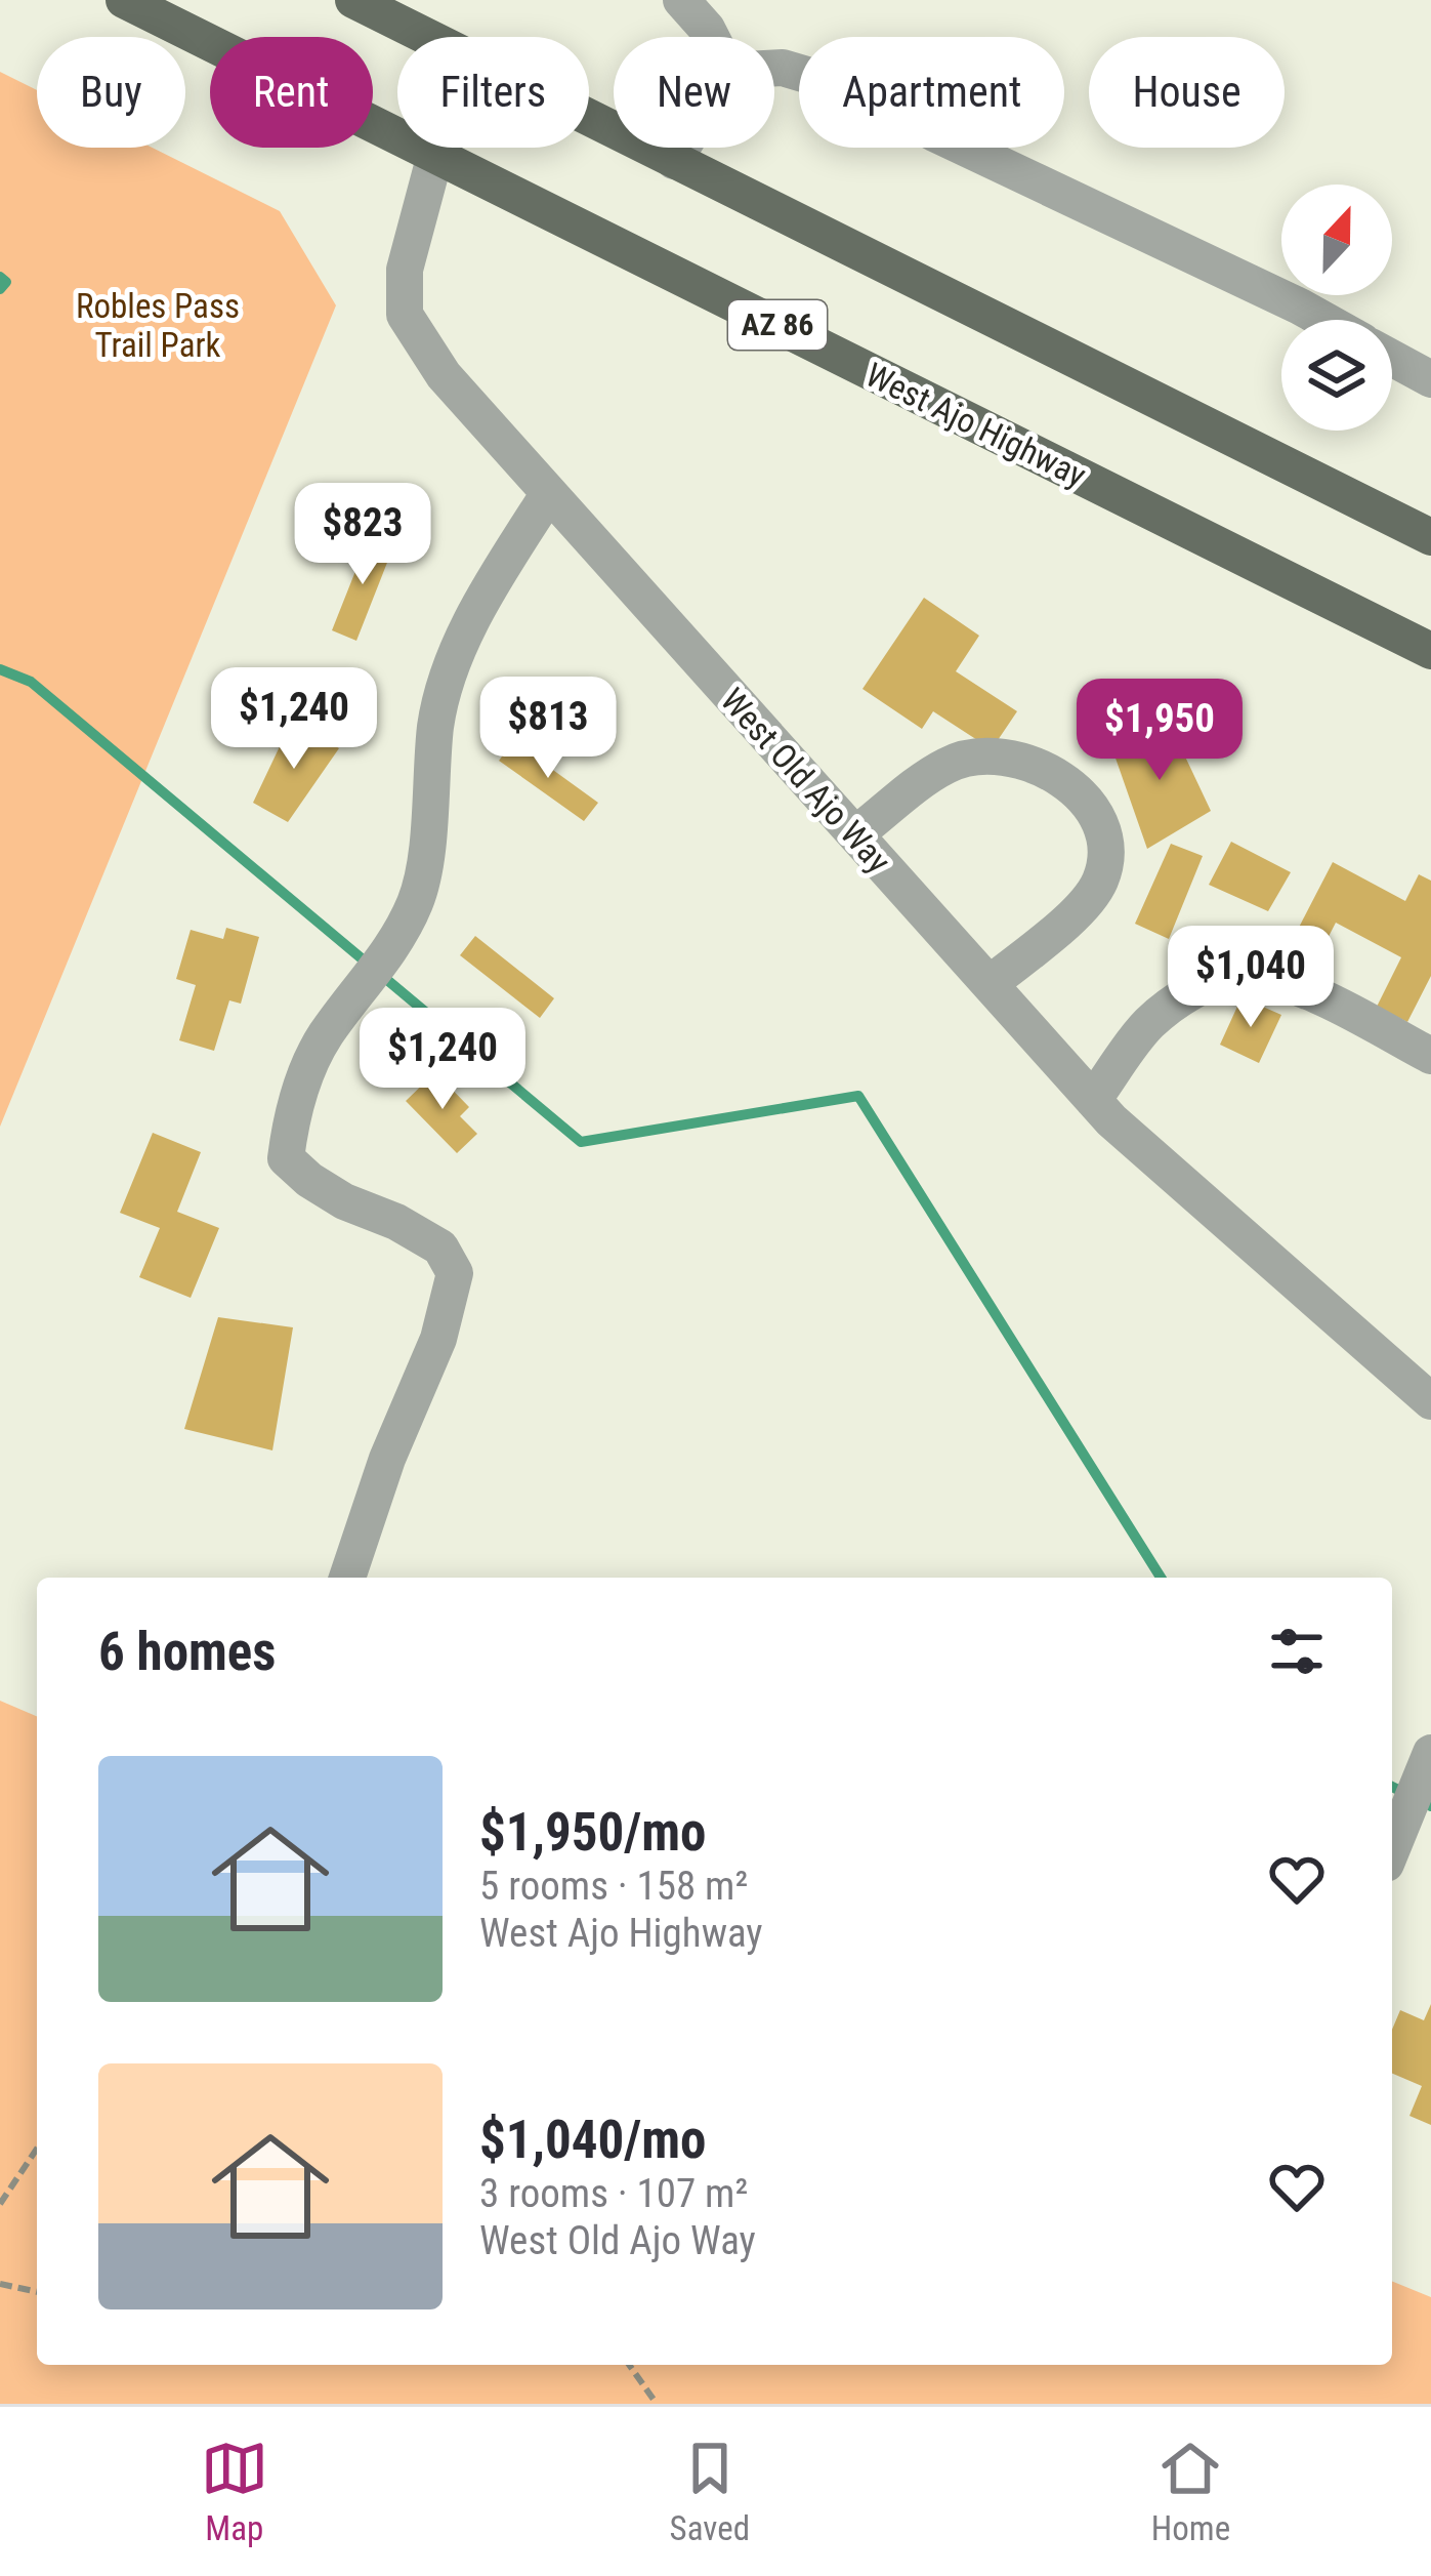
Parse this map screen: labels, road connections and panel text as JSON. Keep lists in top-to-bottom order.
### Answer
{
  "streets": {
    "main road": ["AZ 86", "West Ajo Highway"],
    "street": ["West Old Ajo Way"]
  },
  "crossings": [
    ["West Ajo Highway", "West Old Ajo Way"]
  ],
  "parks": ["Robles Pass Trail Park"],
  "north": "top",
  "page": {
    "chip": [
      "Buy",
      "Rent",
      "Filters",
      "New",
      "Apartment",
      "House"
    ],
    "price": [
      "$823",
      "$1,240",
      "$813",
      "$1,950",
      "$1,040",
      "$1,240"
    ],
    "heading": "6 homes",
    "list": [
      {
        "name": "$1,950/mo",
        "note": "5 rooms · 158 m² · West Ajo Highway"
      },
      {
        "name": "$1,040/mo",
        "note": "3 rooms · 107 m² · West Old Ajo Way"
      }
    ],
    "tabs": ["Map", "Saved", "Home"]
  }
}
